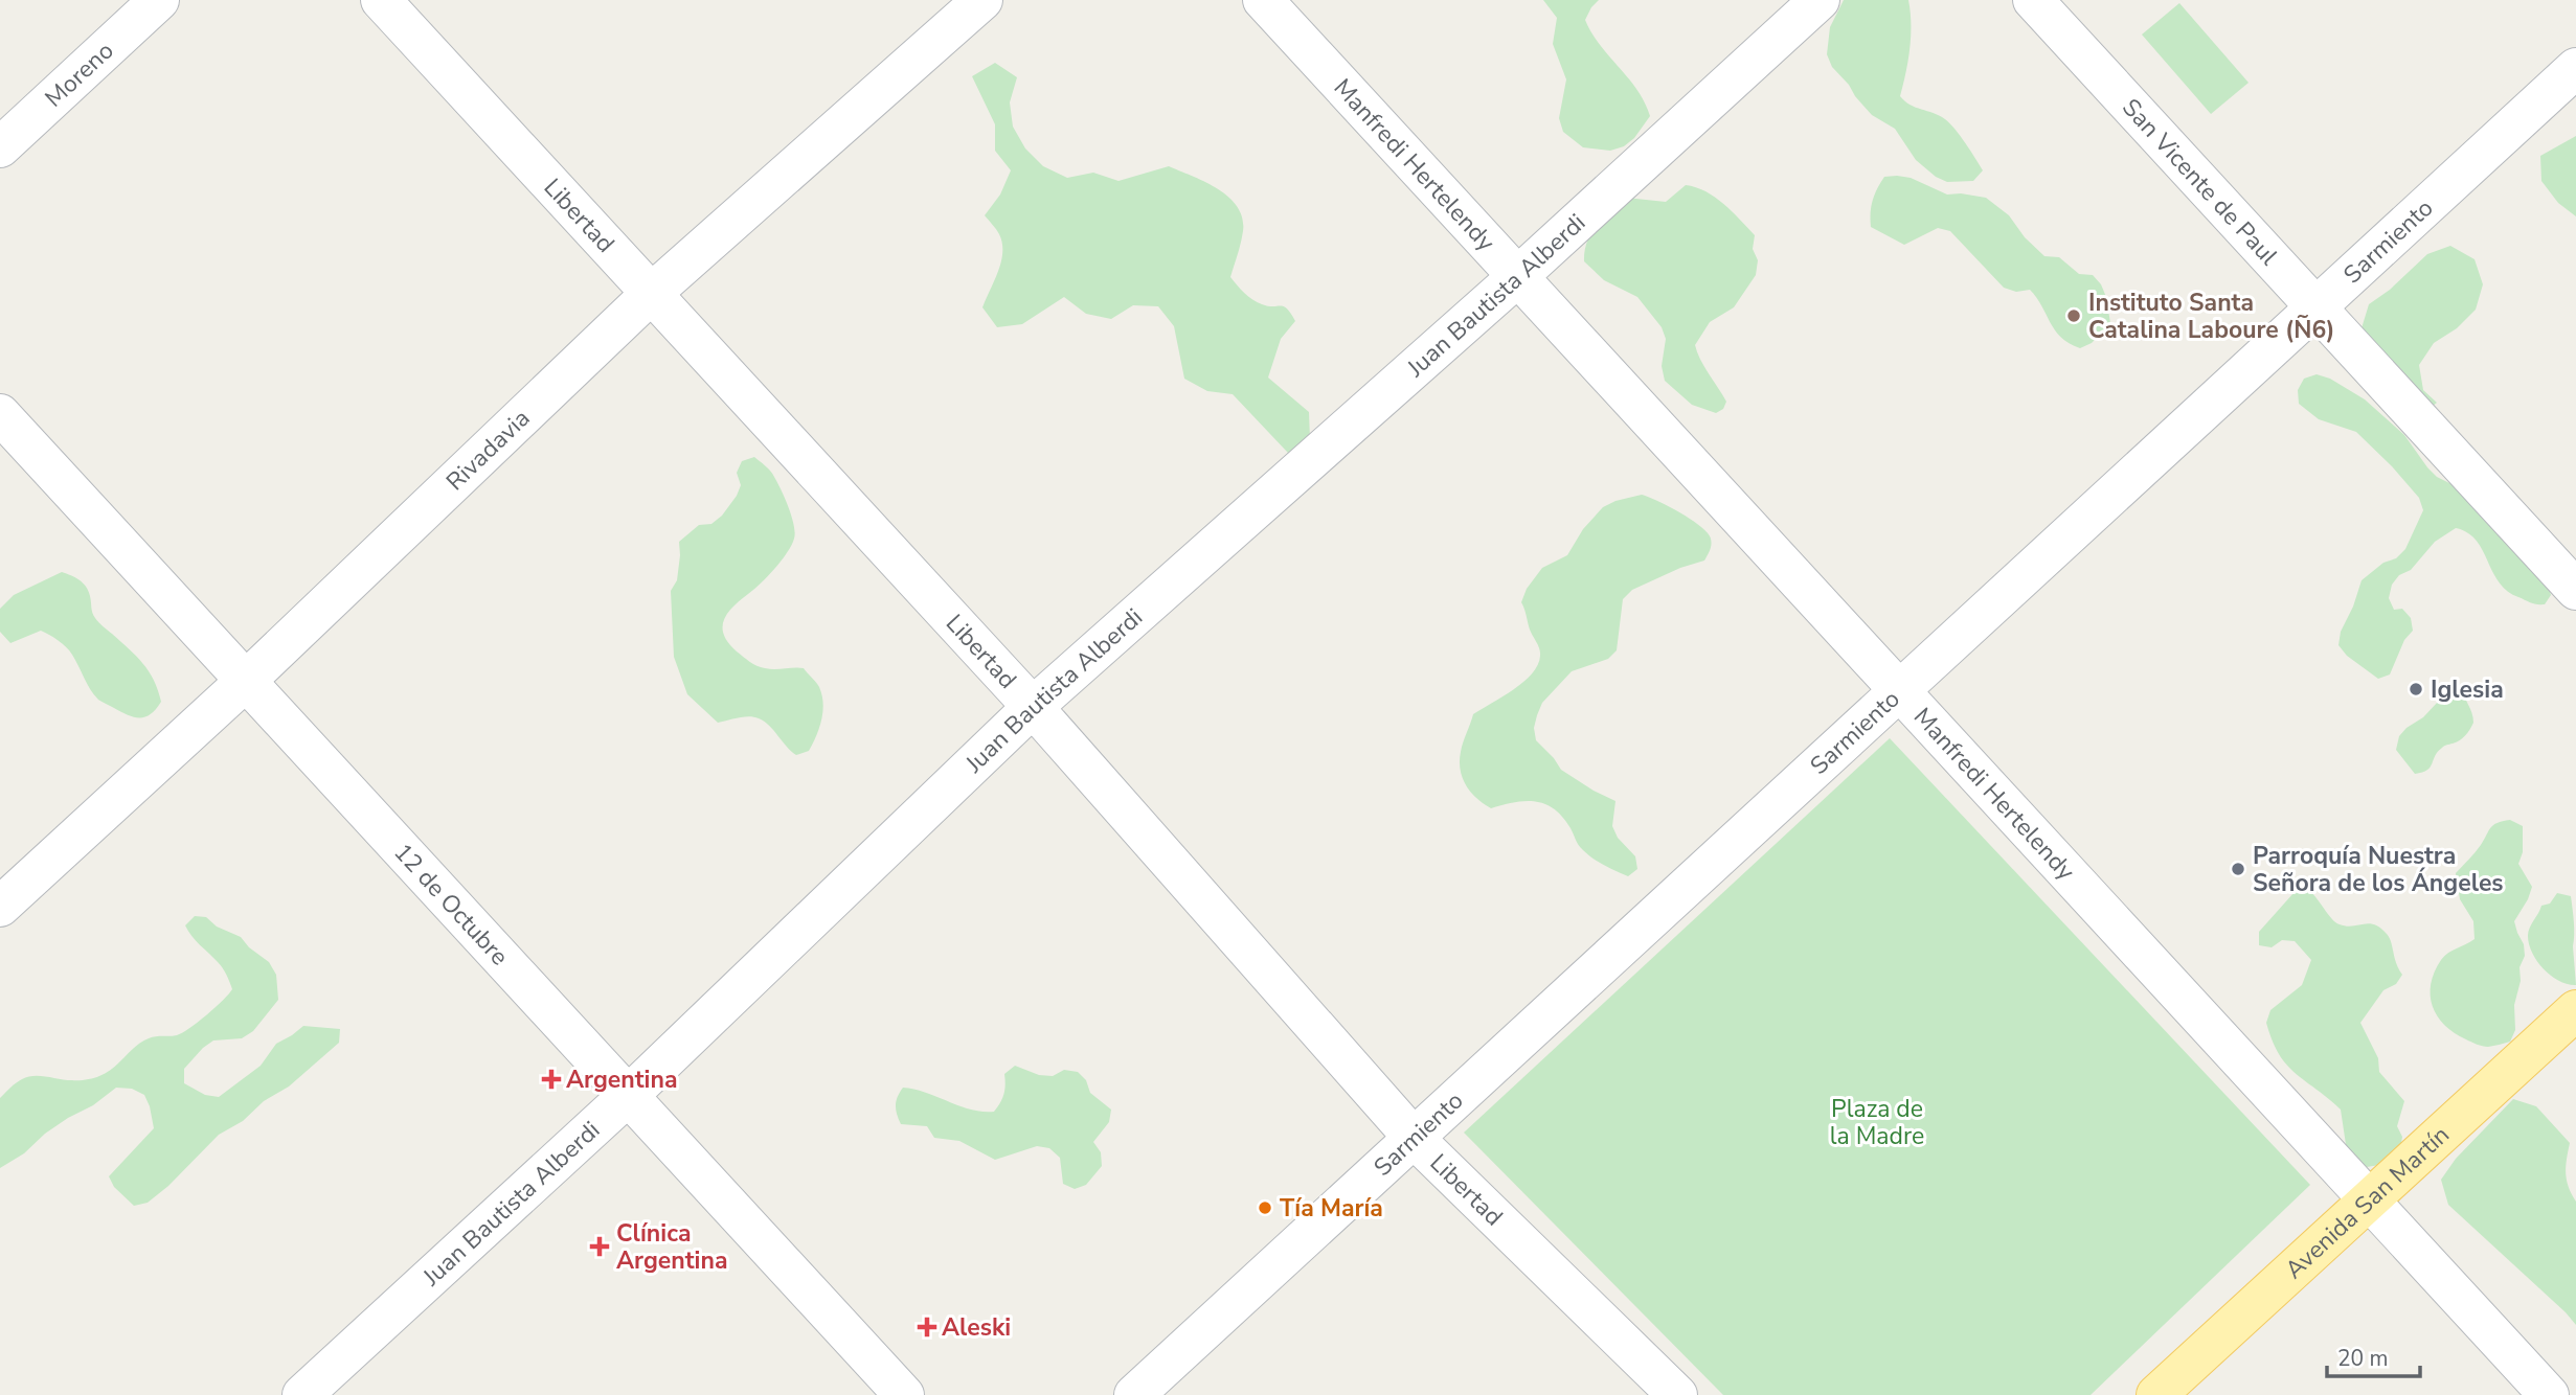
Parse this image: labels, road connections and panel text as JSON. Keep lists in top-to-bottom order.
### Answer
{
  "streets": {
    "main road": ["Avenida San Martín"],
    "street": [
      "Moreno",
      "Manfredi Hertelendy",
      "San Vicente de Paul",
      "Libertad",
      "Sarmiento",
      "Juan Bautista Alberdi",
      "Rivadavia",
      "12 de Octubre"
    ]
  },
  "crossings": [
    ["Manfredi Hertelendy", "Sarmiento"],
    ["Manfredi Hertelendy", "Juan Bautista Alberdi"],
    ["Manfredi Hertelendy", "Avenida San Martín"],
    ["San Vicente de Paul", "Sarmiento"],
    ["Libertad", "Sarmiento"],
    ["Libertad", "Juan Bautista Alberdi"],
    ["Libertad", "Rivadavia"],
    ["Juan Bautista Alberdi", "12 de Octubre"],
    ["Rivadavia", "12 de Octubre"]
  ],
  "parks": ["Plaza de la Madre"],
  "places": {
    "other": [
      "Instituto Santa Catalina Laboure (Ñ6)",
      "Iglesia",
      "Parroquía Nuestra Señora de los Ángeles",
      "Tía María"
    ],
    "health": ["Argentina", "Clínica Argentina", "Aleski"]
  },
  "scale_bar": "20 m"
}
